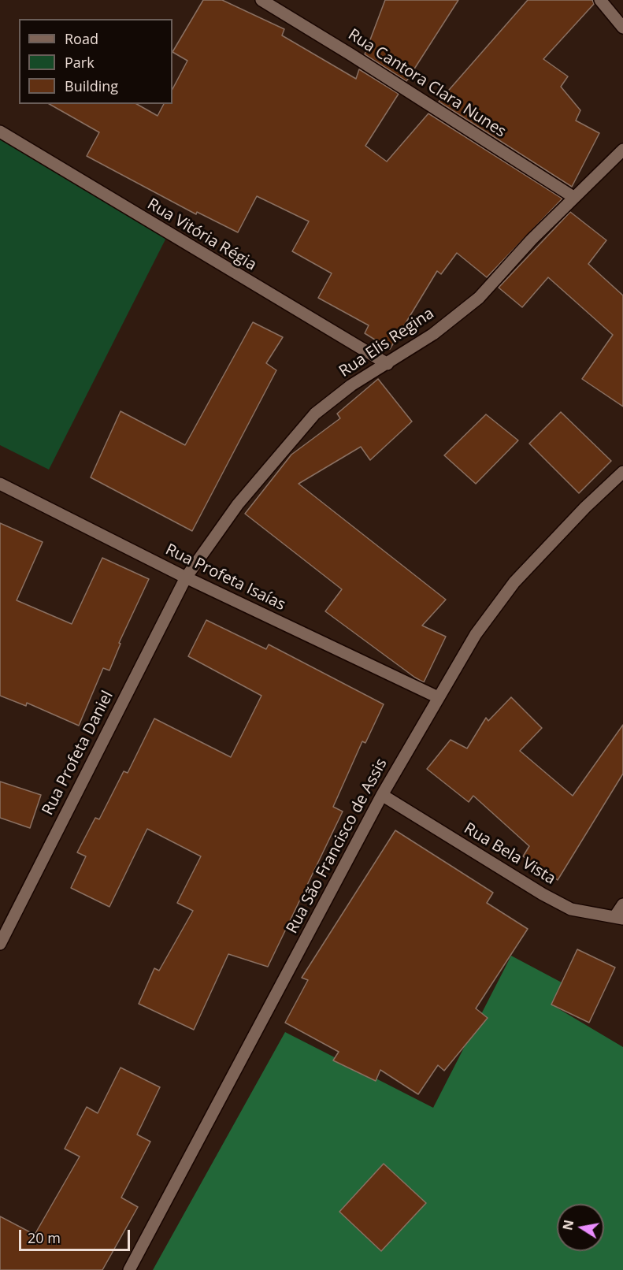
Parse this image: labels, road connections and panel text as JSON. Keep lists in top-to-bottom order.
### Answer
{
  "streets": {
    "street": [
      "Rua Cantora Clara Nunes",
      "Rua Vitória Régia",
      "Rua Elis Regina",
      "Rua Profeta Isaías",
      "Rua Profeta Daniel",
      "Rua São Francisco de Assis",
      "Rua Bela Vista"
    ]
  },
  "crossings": [
    ["Rua Cantora Clara Nunes", "Rua Elis Regina"],
    ["Rua Vitória Régia", "Rua Elis Regina"],
    ["Rua Elis Regina", "Rua Profeta Isaías"],
    ["Rua Elis Regina", "Rua Profeta Daniel"],
    ["Rua Profeta Isaías", "Rua Profeta Daniel"],
    ["Rua Profeta Isaías", "Rua São Francisco de Assis"],
    ["Rua São Francisco de Assis", "Rua Bela Vista"]
  ],
  "legend": ["Road", "Park", "Building"],
  "scale_bar": "20 m",
  "north": "left"
}
